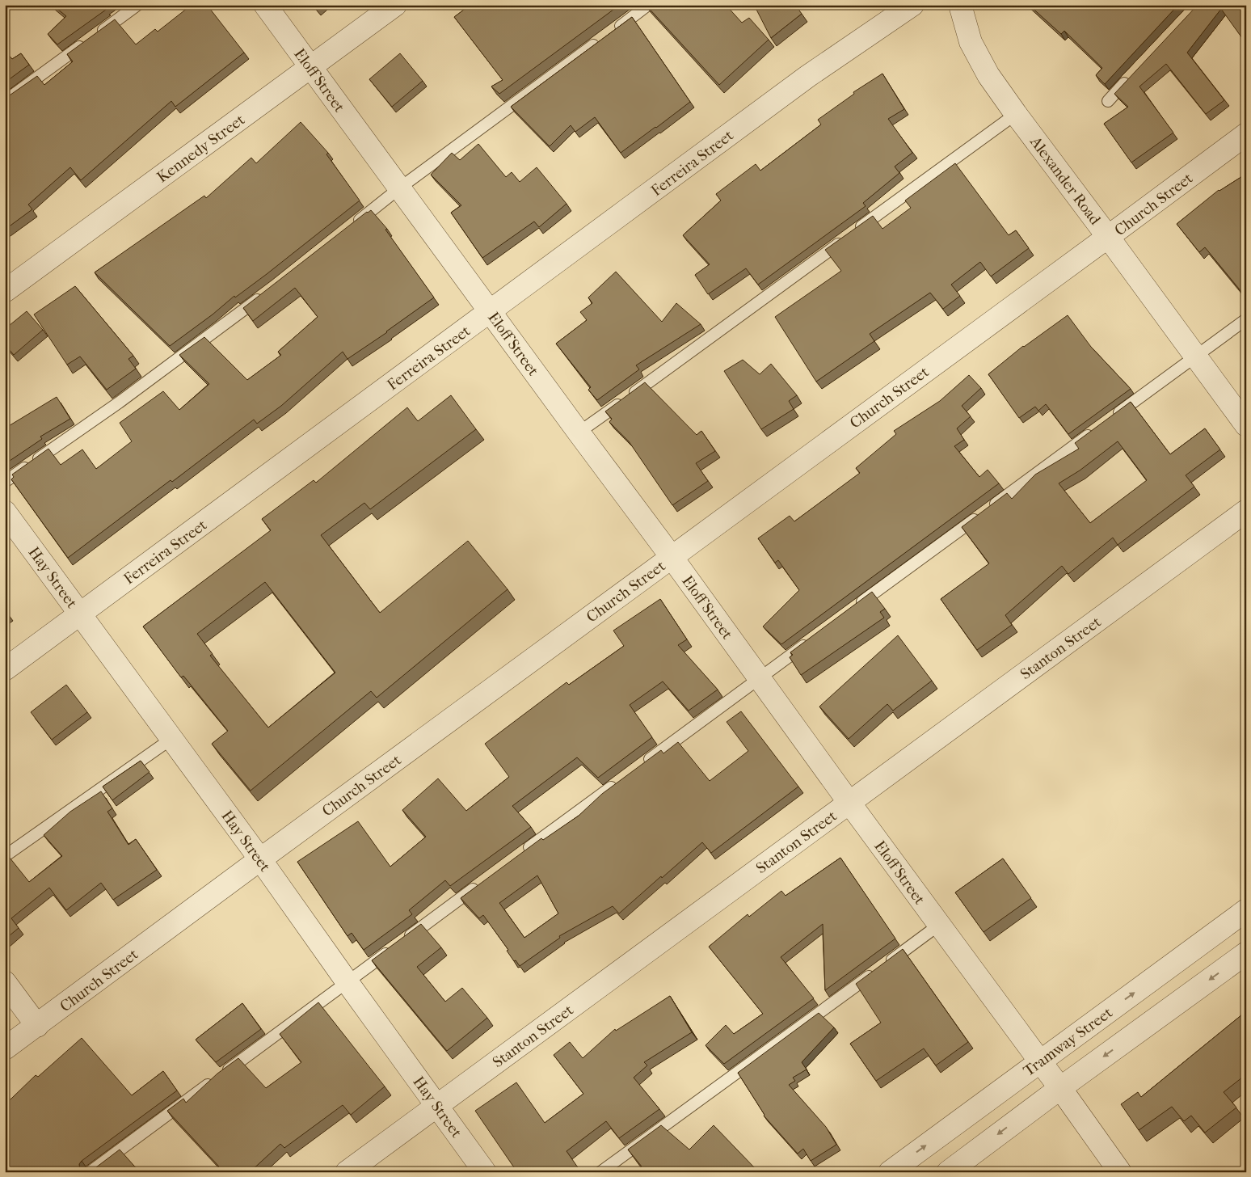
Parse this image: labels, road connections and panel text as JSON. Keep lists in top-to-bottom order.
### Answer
{
  "streets": {
    "street": [
      "Eloff Street",
      "Kennedy Street",
      "Ferreira Street",
      "Alexander Road",
      "Church Street",
      "Hay Street",
      "Stanton Street",
      "Tramway Street"
    ]
  },
  "crossings": [
    ["Eloff Street", "Kennedy Street"],
    ["Eloff Street", "Ferreira Street"],
    ["Eloff Street", "Church Street"],
    ["Eloff Street", "Stanton Street"],
    ["Eloff Street", "Tramway Street"],
    ["Ferreira Street", "Hay Street"],
    ["Alexander Road", "Church Street"],
    ["Church Street", "Hay Street"],
    ["Hay Street", "Stanton Street"]
  ]
}
